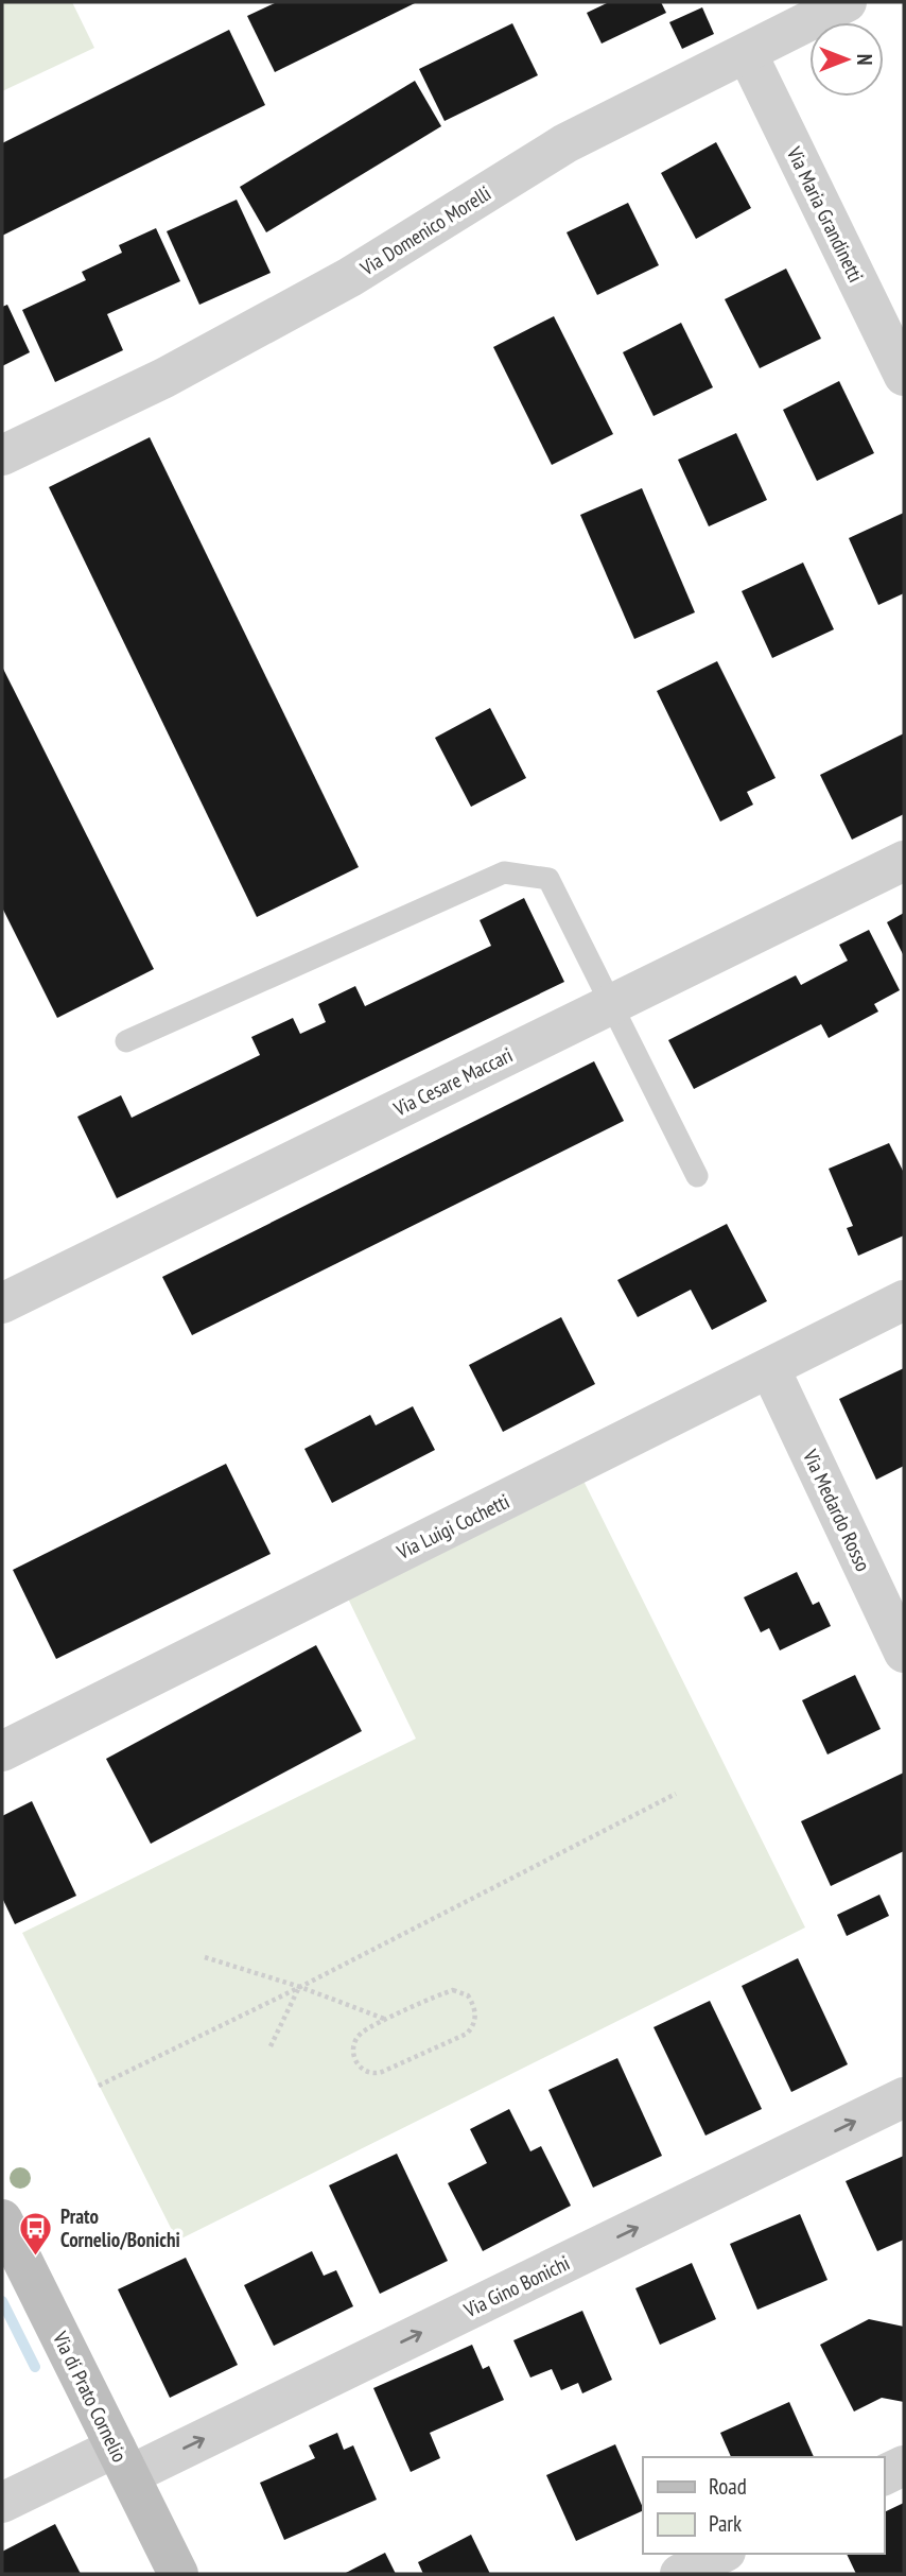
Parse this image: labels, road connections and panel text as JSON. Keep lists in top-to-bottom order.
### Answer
{
  "streets": {
    "street": [
      "Via Maria Grandinetti",
      "Via Domenico Morelli",
      "Via Cesare Maccari",
      "Via Medardo Rosso",
      "Via Luigi Cochetti",
      "Via Gino Bonichi",
      "Via di Prato Cornelio"
    ]
  },
  "crossings": [
    ["Via Maria Grandinetti", "Via Domenico Morelli"],
    ["Via Medardo Rosso", "Via Luigi Cochetti"],
    ["Via Gino Bonichi", "Via di Prato Cornelio"]
  ],
  "one_way": ["Via Gino Bonichi"],
  "places": {
    "bus stop": ["Prato Cornelio/Bonichi"]
  },
  "legend": ["Road", "Park"],
  "north": "right"
}
